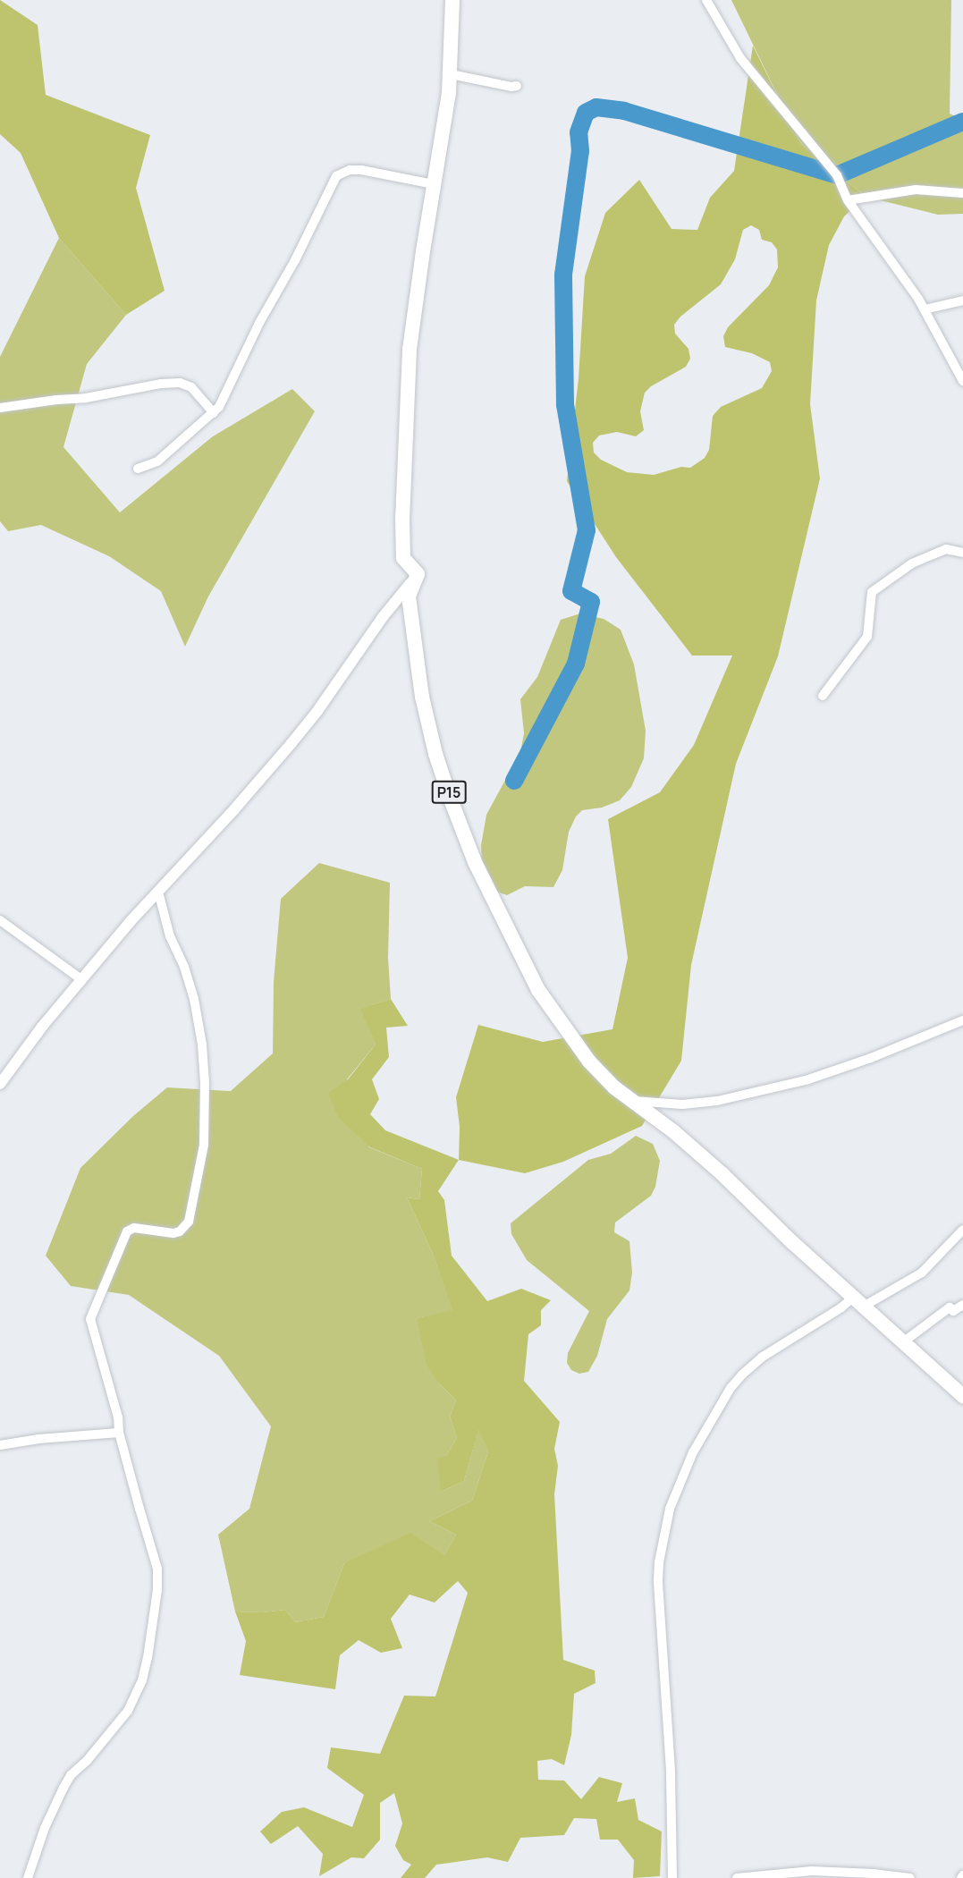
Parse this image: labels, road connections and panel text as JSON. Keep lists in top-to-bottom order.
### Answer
{
  "streets": {
    "main road": ["P15"]
  }
}
